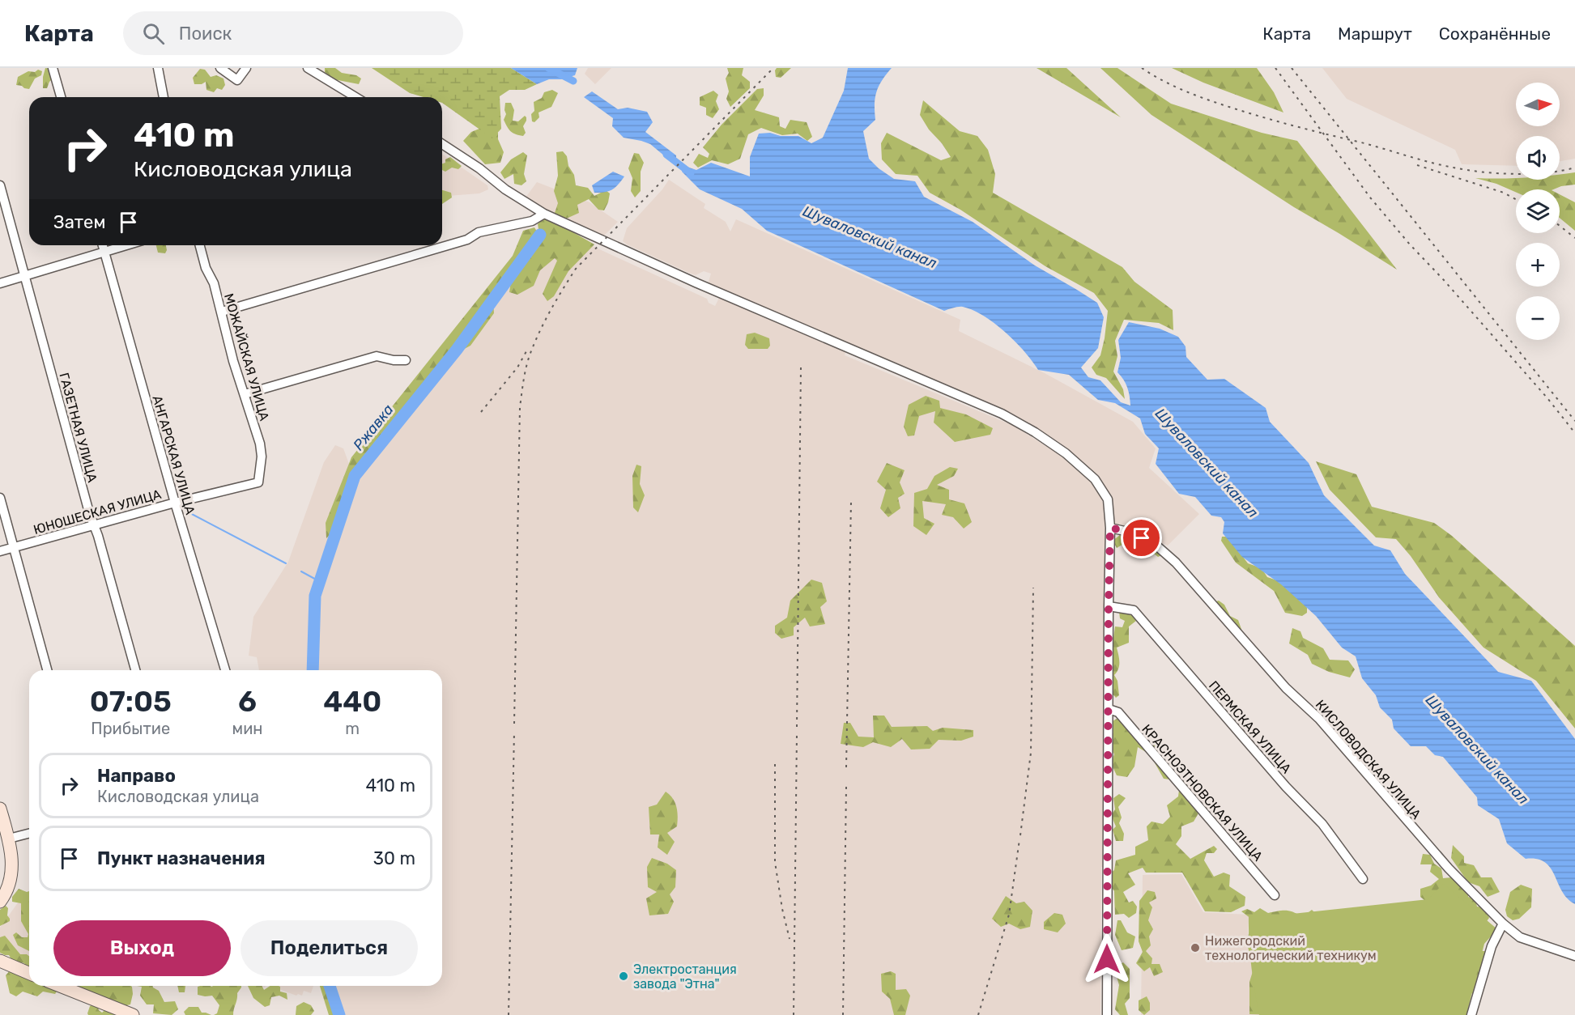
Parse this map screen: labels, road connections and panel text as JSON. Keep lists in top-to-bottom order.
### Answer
{
  "streets": {
    "street": [
      "МОЖАЙСКАЯ УЛИЦА",
      "ГАЗЕТНАЯ УЛИЦА",
      "АНГАРСКАЯ УЛИЦА",
      "ЮНОШЕСКАЯ УЛИЦА",
      "ПЕРМСКАЯ УЛИЦА",
      "КИСЛОВОДСКАЯ УЛИЦА",
      "КРАСНОЭТНОВСКАЯ УЛИЦА"
    ]
  },
  "crossings": [
    ["МОЖАЙСКАЯ УЛИЦА", "ЮНОШЕСКАЯ УЛИЦА"],
    ["ГАЗЕТНАЯ УЛИЦА", "ЮНОШЕСКАЯ УЛИЦА"],
    ["АНГАРСКАЯ УЛИЦА", "ЮНОШЕСКАЯ УЛИЦА"]
  ],
  "water": ["Шуваловский канал", "Ржавка"],
  "places": ["Нижегородский технологический техникум", "Электростанция завода \"Этна\""],
  "north": "right",
  "page": {
    "header": "Карта",
    "search": "Поиск",
    "nav": ["Карта", "Маршрут", "Сохранённые"],
    "map_buttons": ["+", "−"],
    "turn": ["410 m", "Кисловодская улица"],
    "then": "Затем",
    "eta": [
      "07:05",
      "Прибытие",
      "6",
      "мин",
      "440",
      "m"
    ],
    "list": [
      {
        "name": "Направо",
        "note": "Кисловодская улица",
        "value": "410 m"
      },
      {
        "name": "Пункт назначения",
        "value": "30 m"
      }
    ],
    "buttons": ["Выход", "Поделиться"]
  }
}
